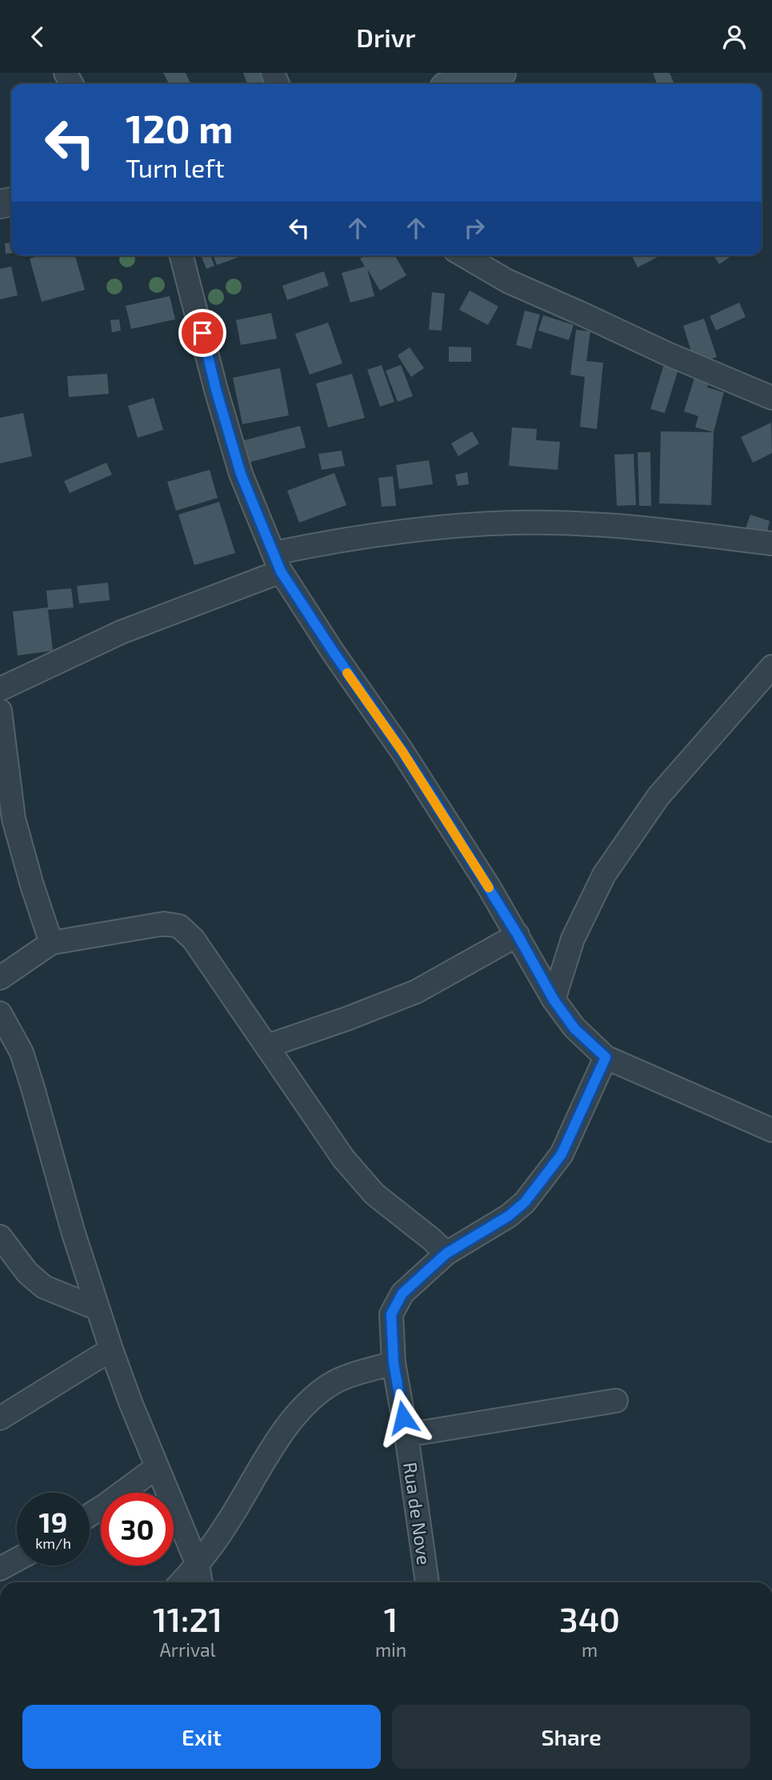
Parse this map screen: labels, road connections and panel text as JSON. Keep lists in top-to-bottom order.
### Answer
{
  "streets": {
    "street": ["Rua de Nove"]
  },
  "page": {
    "header": "Drivr",
    "turn": ["120 m", "Turn left"],
    "speed": "19 km/h",
    "limit": "30",
    "eta": [
      "11:21",
      "Arrival",
      "1",
      "min",
      "340",
      "m"
    ],
    "buttons": ["Exit", "Share"]
  }
}
